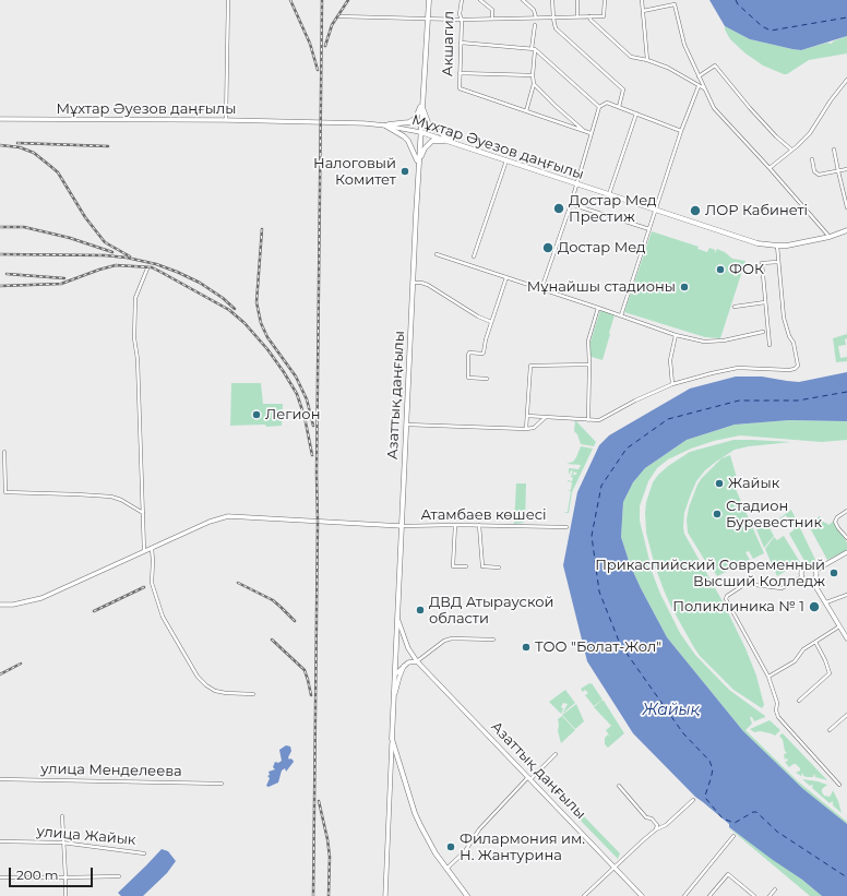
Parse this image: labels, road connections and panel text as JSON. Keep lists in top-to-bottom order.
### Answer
{
  "streets": {
    "main road": ["Мұхтар Әуезов даңғылы", "Азаттық даңғылы"],
    "street": [
      "Акшагил",
      "Атамбаев көшесі",
      "улица Менделеева",
      "улица Жайык"
    ]
  },
  "crossings": [
    ["Мұхтар Әуезов даңғылы", "Азаттық даңғылы"],
    ["Азаттық даңғылы", "Атамбаев көшесі"]
  ],
  "water": ["Жайық"],
  "places": [
    "Налоговый Комитет",
    "Достар Мед Престиж",
    "ЛОР Кабинетi",
    "Достар Мед",
    "ФОК",
    "Мұнайшы стадионы",
    "Легион",
    "Жайык",
    "Стадион Буревестник",
    "Прикаспийский Современный Высший Колледж",
    "Поликлиника № 1",
    "ДВД Атырауской области",
    "ТОО \"Болат-Жол\"",
    "Филармония им. Н. Жантурина"
  ],
  "scale_bar": "200 m"
}
